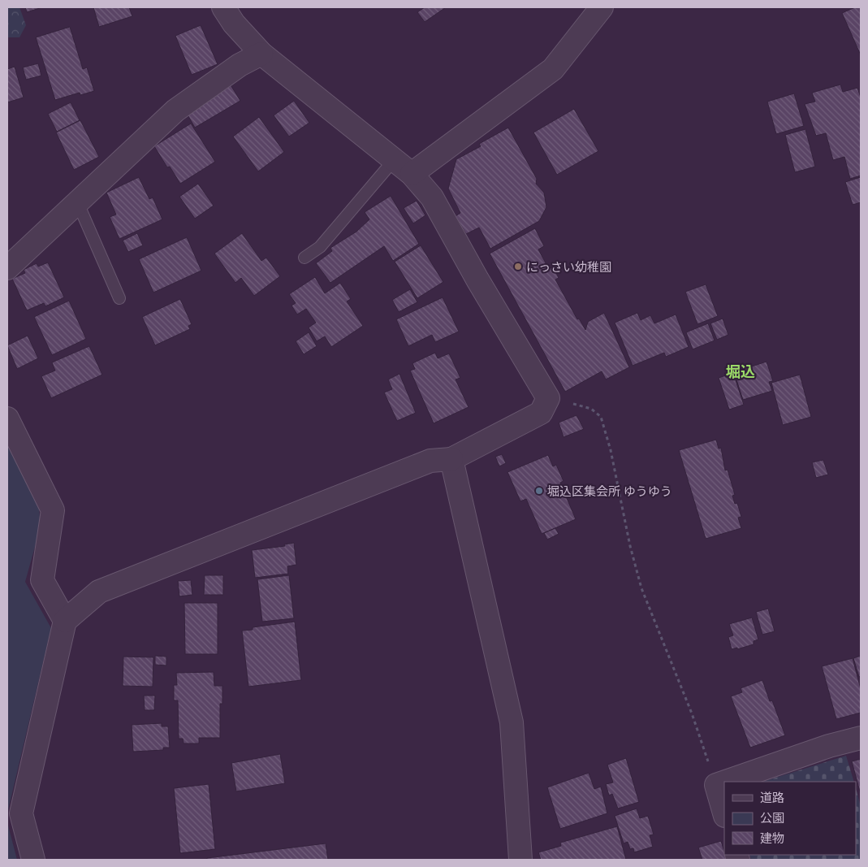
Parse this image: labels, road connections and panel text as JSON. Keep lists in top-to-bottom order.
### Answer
{
  "districts": ["堀込"],
  "places": ["にっさい幼稚園", "堀込区集会所 ゆうゆう"],
  "legend": ["道路", "公園", "建物"]
}
